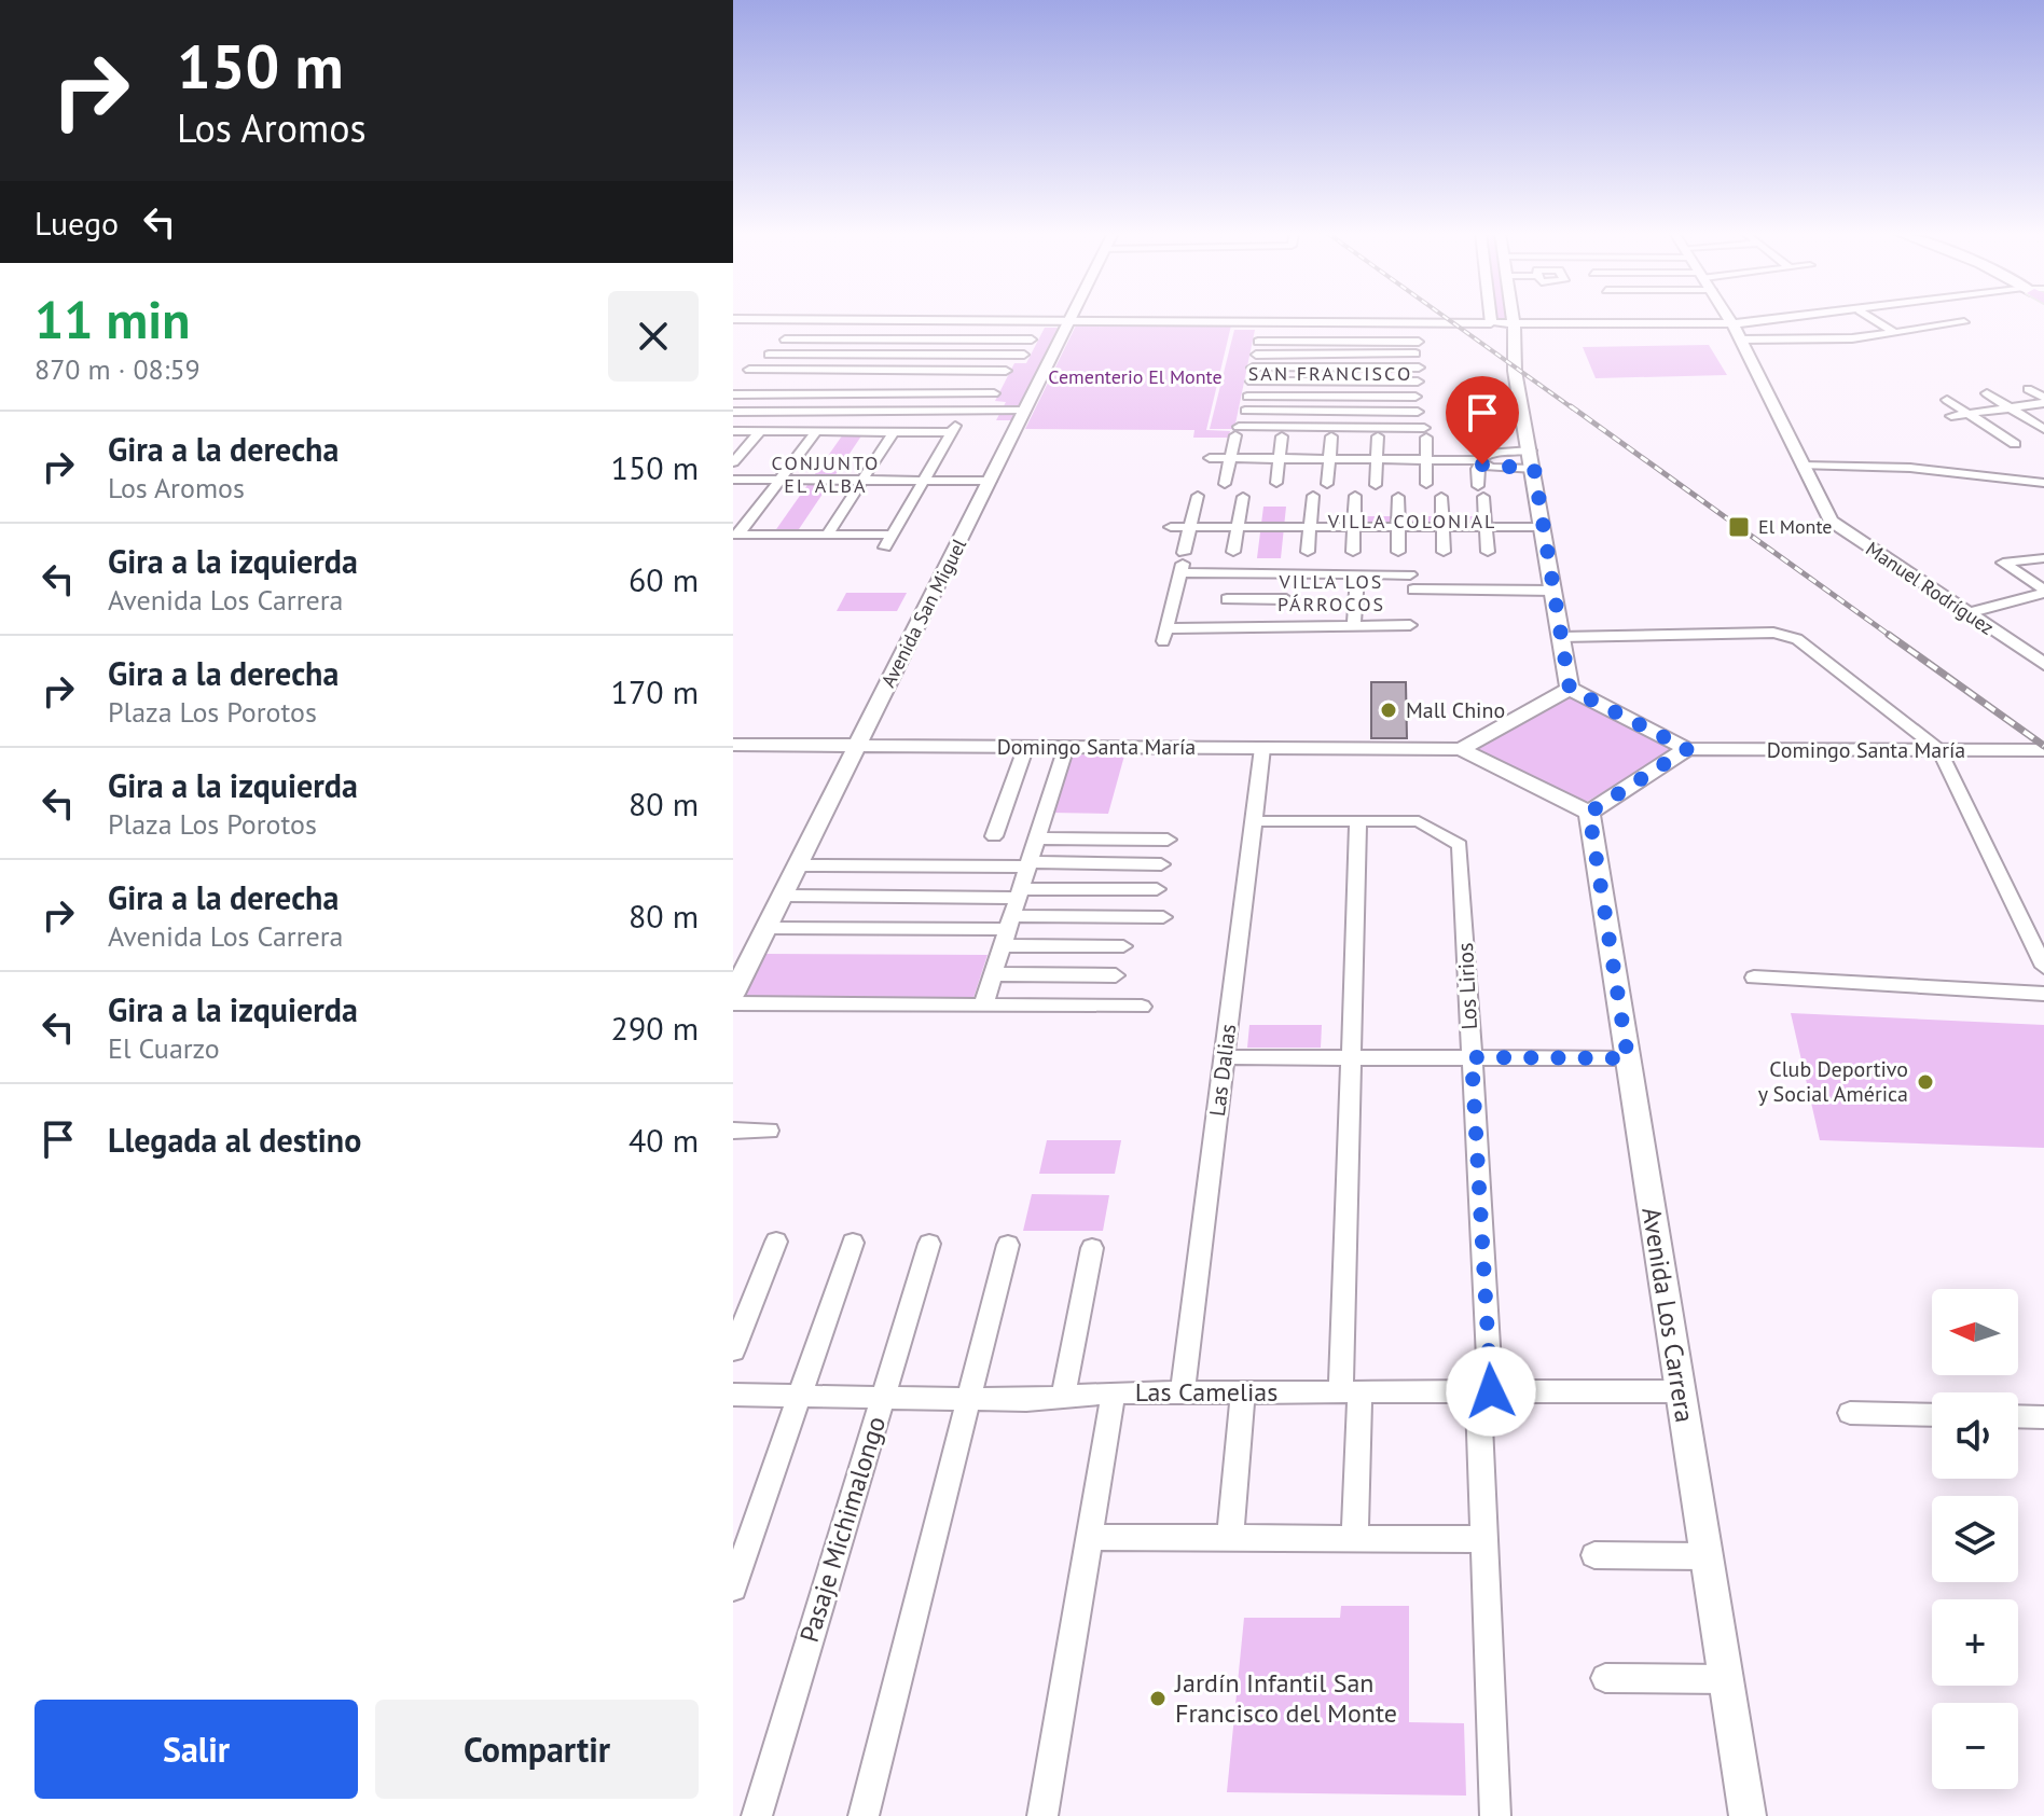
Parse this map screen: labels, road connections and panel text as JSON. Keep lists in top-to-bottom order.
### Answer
{
  "streets": {
    "street": [
      "Manuel Rodríguez",
      "Avenida San Miguel",
      "Domingo Santa María",
      "Los Lirios",
      "Las Dalias",
      "Avenida Los Carrera",
      "Las Camelias",
      "Pasaje Michimalongo"
    ]
  },
  "crossings": [
    ["Avenida San Miguel", "Domingo Santa María"],
    ["Domingo Santa María", "Las Dalias"],
    ["Los Lirios", "Las Dalias"],
    ["Los Lirios", "Las Camelias"],
    ["Las Dalias", "Las Camelias"],
    ["Avenida Los Carrera", "Las Camelias"],
    ["Las Camelias", "Pasaje Michimalongo"]
  ],
  "districts": [
    "SAN FRANCISCO",
    "CONJUNTO EL ALBA",
    "VILLA COLONIAL",
    "VILLA LOS PÁRROCOS"
  ],
  "parks": ["Cementerio El Monte"],
  "places": {
    "transit": ["El Monte"],
    "other": ["Mall Chino", "Club Deportivo y Social América", "Jardín Infantil San Francisco del Monte"]
  },
  "north": "left",
  "page": {
    "turn": ["150 m", "Los Aromos"],
    "then": "Luego",
    "heading": ["11 min", "870 m · 08:59"],
    "list": [
      {
        "name": "Gira a la derecha",
        "note": "Los Aromos",
        "value": "150 m"
      },
      {
        "name": "Gira a la izquierda",
        "note": "Avenida Los Carrera",
        "value": "60 m"
      },
      {
        "name": "Gira a la derecha",
        "note": "Plaza Los Porotos",
        "value": "170 m"
      },
      {
        "name": "Gira a la izquierda",
        "note": "Plaza Los Porotos",
        "value": "80 m"
      },
      {
        "name": "Gira a la derecha",
        "note": "Avenida Los Carrera",
        "value": "80 m"
      },
      {
        "name": "Gira a la izquierda",
        "note": "El Cuarzo",
        "value": "290 m"
      },
      {
        "name": "Llegada al destino",
        "value": "40 m"
      }
    ],
    "map_buttons": ["+", "−"],
    "buttons": ["Salir", "Compartir"]
  }
}
